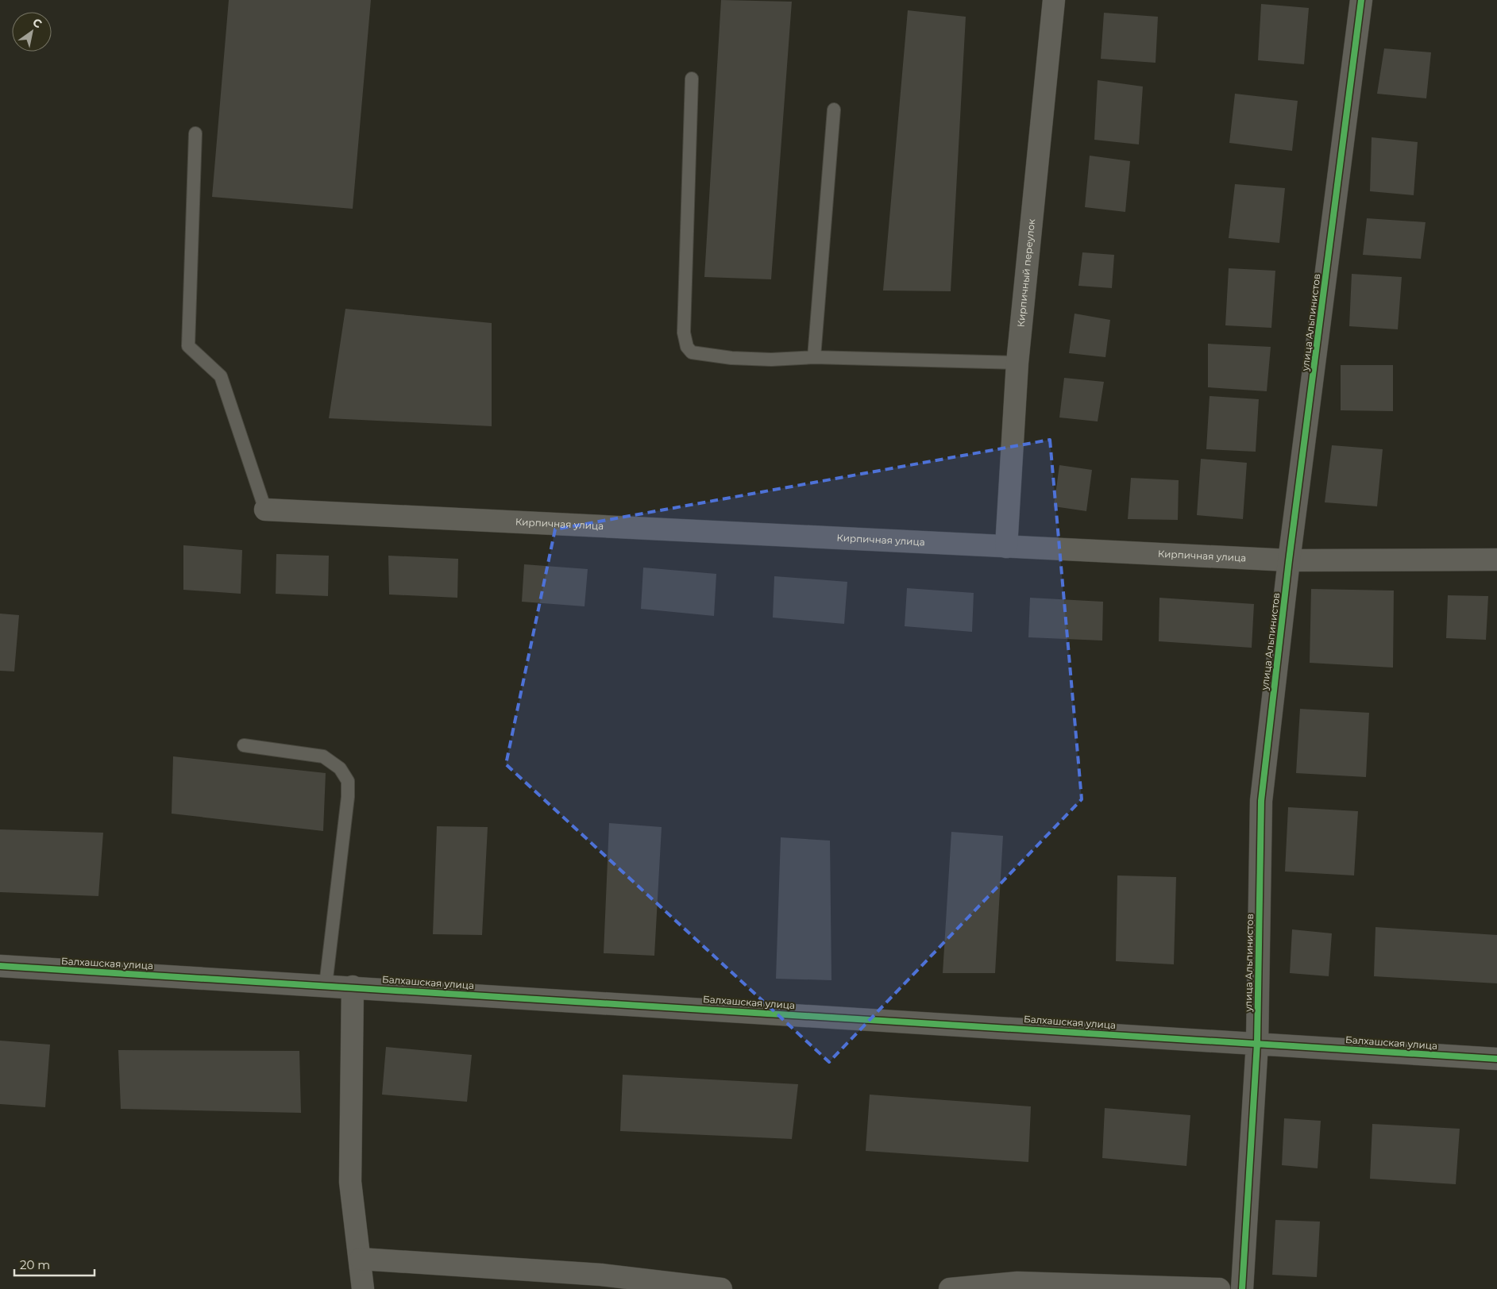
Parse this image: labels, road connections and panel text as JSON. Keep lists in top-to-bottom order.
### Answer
{
  "streets": {
    "street": [
      "Кирпичный переулок",
      "улица Альпинистов",
      "Кирпичная улица",
      "Балхашская улица"
    ]
  },
  "crossings": [
    ["Кирпичный переулок", "Кирпичная улица"],
    ["улица Альпинистов", "Кирпичная улица"],
    ["улица Альпинистов", "Балхашская улица"]
  ],
  "scale_bar": "20 m",
  "north": "top right"
}
